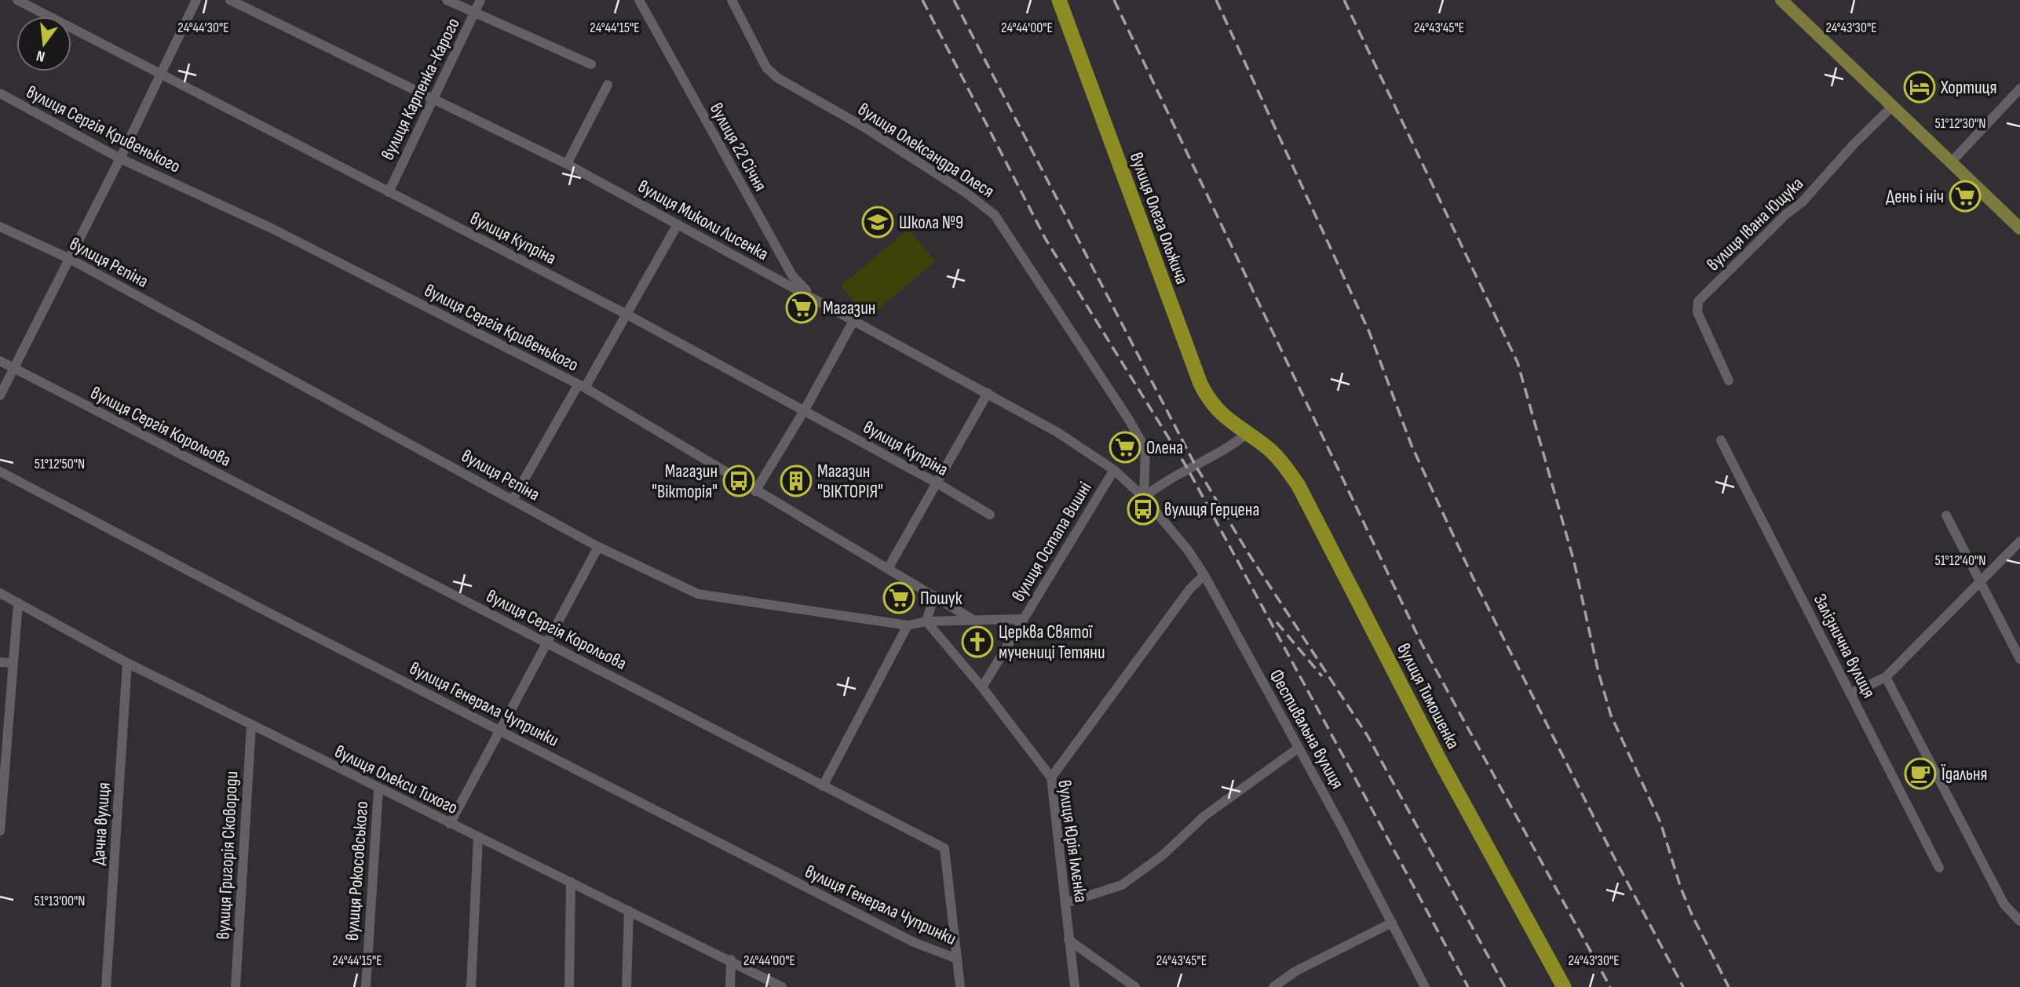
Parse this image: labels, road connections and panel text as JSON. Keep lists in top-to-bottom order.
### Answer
{
  "streets": {
    "highway": ["вулиця Олега Ольжича", "вулиця Тимошенка"],
    "street": [
      "вулиця Карпенка-Карого",
      "вулиця Сергія Кривенького",
      "вулиця 22 Січня",
      "вулиця Олександра Олеся",
      "вулиця Миколи Лисенка",
      "вулиця Івана Ющука",
      "вулиця Купріна",
      "вулиця Рєпіна",
      "вулиця Сергія Корольова",
      "вулиця Остапа Вишні",
      "Залізнична вулиця",
      "вулиця Генерала Чупринки",
      "Фестивальна вулиця",
      "вулиця Олекси Тихого",
      "Дачна вулиця",
      "вулиця Юрія Іллєнка",
      "вулиця Григорія Сковороди",
      "вулиця Рокосовського"
    ]
  },
  "crossings": [
    ["вулиця Карпенка-Карого", "вулиця Миколи Лисенка"],
    ["вулиця Карпенка-Карого", "вулиця Купріна"],
    ["вулиця Сергія Кривенького", "вулиця Рєпіна"],
    ["вулиця 22 Січня", "вулиця Миколи Лисенка"],
    ["вулиця Олександра Олеся", "вулиця Миколи Лисенка"],
    ["вулиця Олександра Олеся", "Фестивальна вулиця"],
    ["вулиця Олега Ольжича", "вулиця Тимошенка"],
    ["вулиця Миколи Лисенка", "вулиця Остапа Вишні"],
    ["вулиця Миколи Лисенка", "Фестивальна вулиця"],
    ["вулиця Рєпіна", "вулиця Остапа Вишні"],
    ["вулиця Рєпіна", "вулиця Юрія Іллєнка"],
    ["вулиця Сергія Корольова", "вулиця Генерала Чупринки"],
    ["вулиця Остапа Вишні", "вулиця Юрія Іллєнка"],
    ["вулиця Олекси Тихого", "Дачна вулиця"],
    ["вулиця Олекси Тихого", "вулиця Григорія Сковороди"],
    ["вулиця Олекси Тихого", "вулиця Рокосовського"]
  ],
  "places": {
    "hotel": ["Хортиця"],
    "supermarket": [
      "День і ніч",
      "Магазин",
      "Олена",
      "Пошук"
    ],
    "school or university": ["Школа №9"],
    "bus stop": ["Магазин \"Вікторія\"", "вулиця Герцена"],
    "building": ["Магазин \"ВІКТОРІЯ\""],
    "church": ["Церква Святої мучениці Тетяни"],
    "cafe": ["Їдальня"]
  },
  "north": "bottom",
  "coordinates": [
    "24°44'30\"E",
    "24°44'15\"E",
    "24°44'00\"E",
    "24°43'45\"E",
    "24°43'30\"E",
    "51°12'30\"N",
    "51°12'50\"N",
    "51°12'40\"N",
    "51°13'00\"N"
  ]
}
